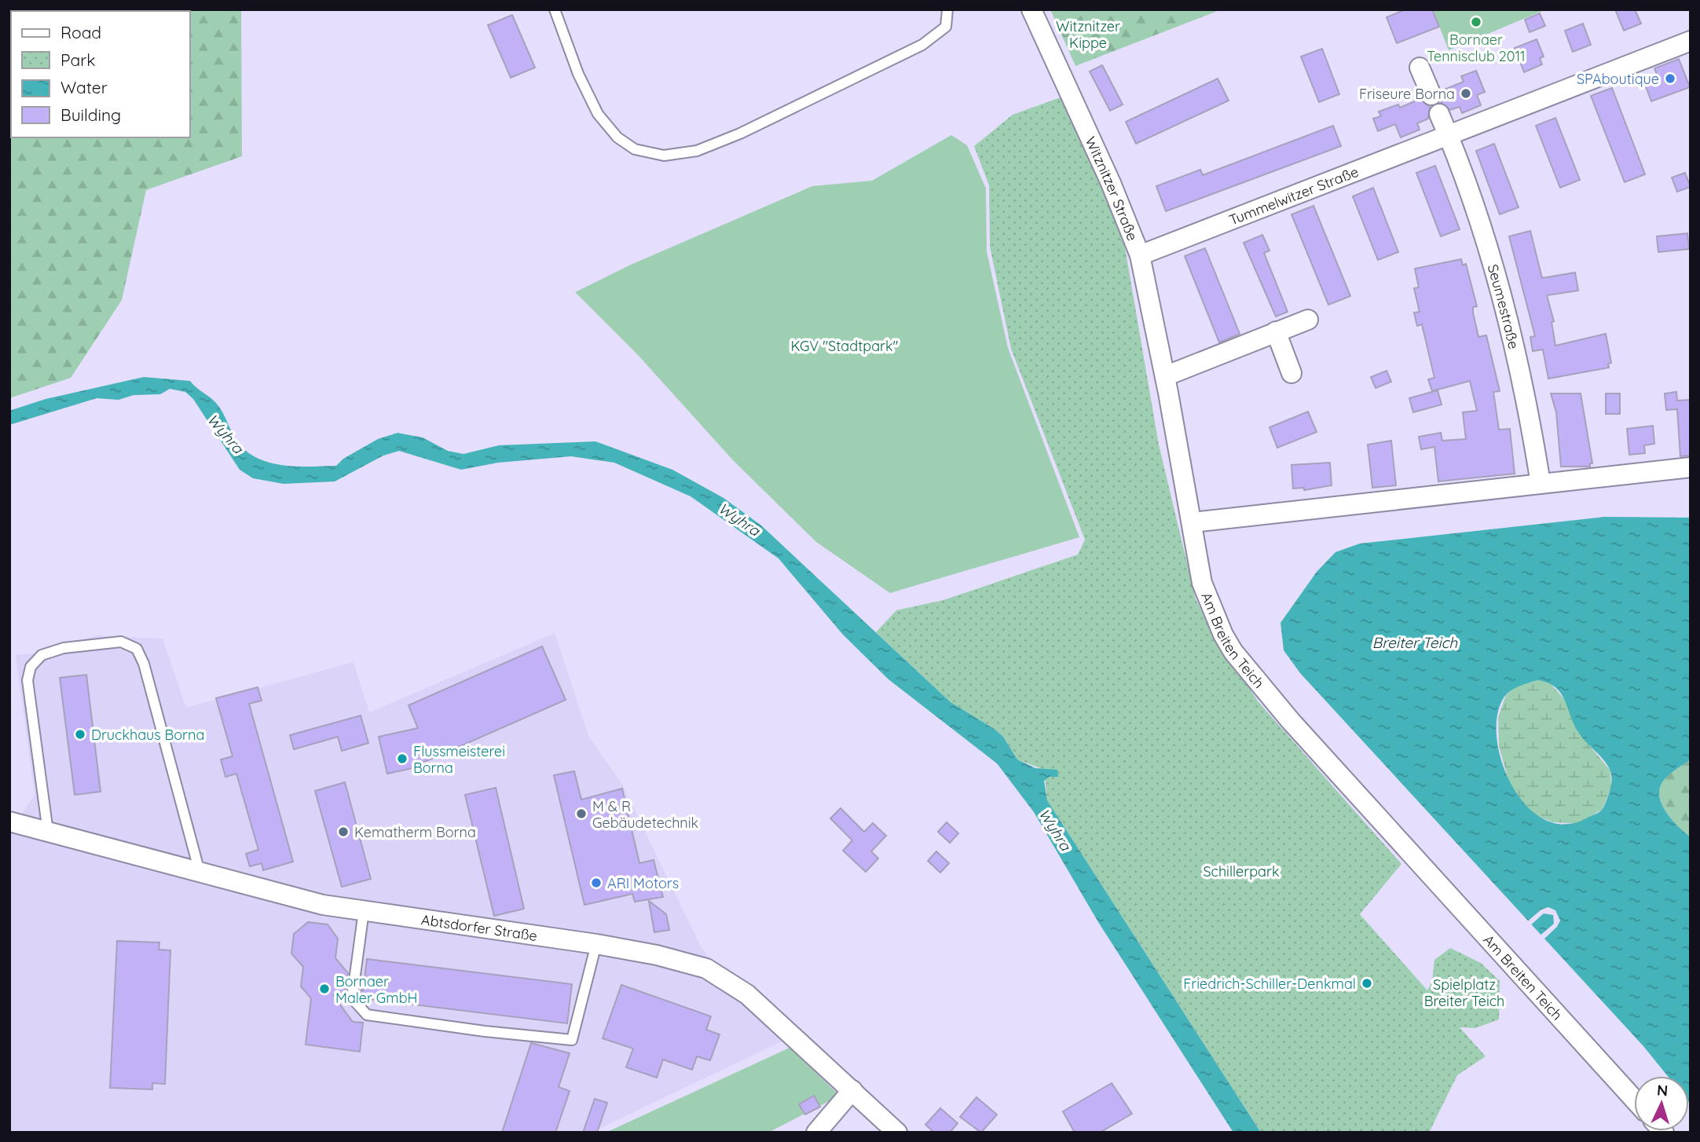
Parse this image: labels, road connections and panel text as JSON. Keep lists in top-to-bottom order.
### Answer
{
  "streets": {
    "street": [
      "Witznitzer Straße",
      "Tummelwitzer Straße",
      "Seumestraße",
      "Am Breiten Teich",
      "Abtsdorfer Straße"
    ]
  },
  "crossings": [
    ["Witznitzer Straße", "Tummelwitzer Straße"],
    ["Witznitzer Straße", "Am Breiten Teich"],
    ["Tummelwitzer Straße", "Seumestraße"]
  ],
  "water": ["Wyhra", "Breiter Teich"],
  "parks": [
    "Witznitzer Kippe",
    "KGV \"Stadtpark\"",
    "Schillerpark",
    "Spielplatz Breiter Teich"
  ],
  "places": [
    "Bornaer Tennisclub 2011",
    "SPAboutique",
    "Friseure Borna",
    "Druckhaus Borna",
    "Flussmeisterei Borna",
    "M & R Gebäudetechnik",
    "Kematherm Borna",
    "ARI Motors",
    "Friedrich-Schiller-Denkmal",
    "Bornaer Maler GmbH"
  ],
  "legend": [
    "Road",
    "Park",
    "Water",
    "Building"
  ],
  "north": "top"
}
